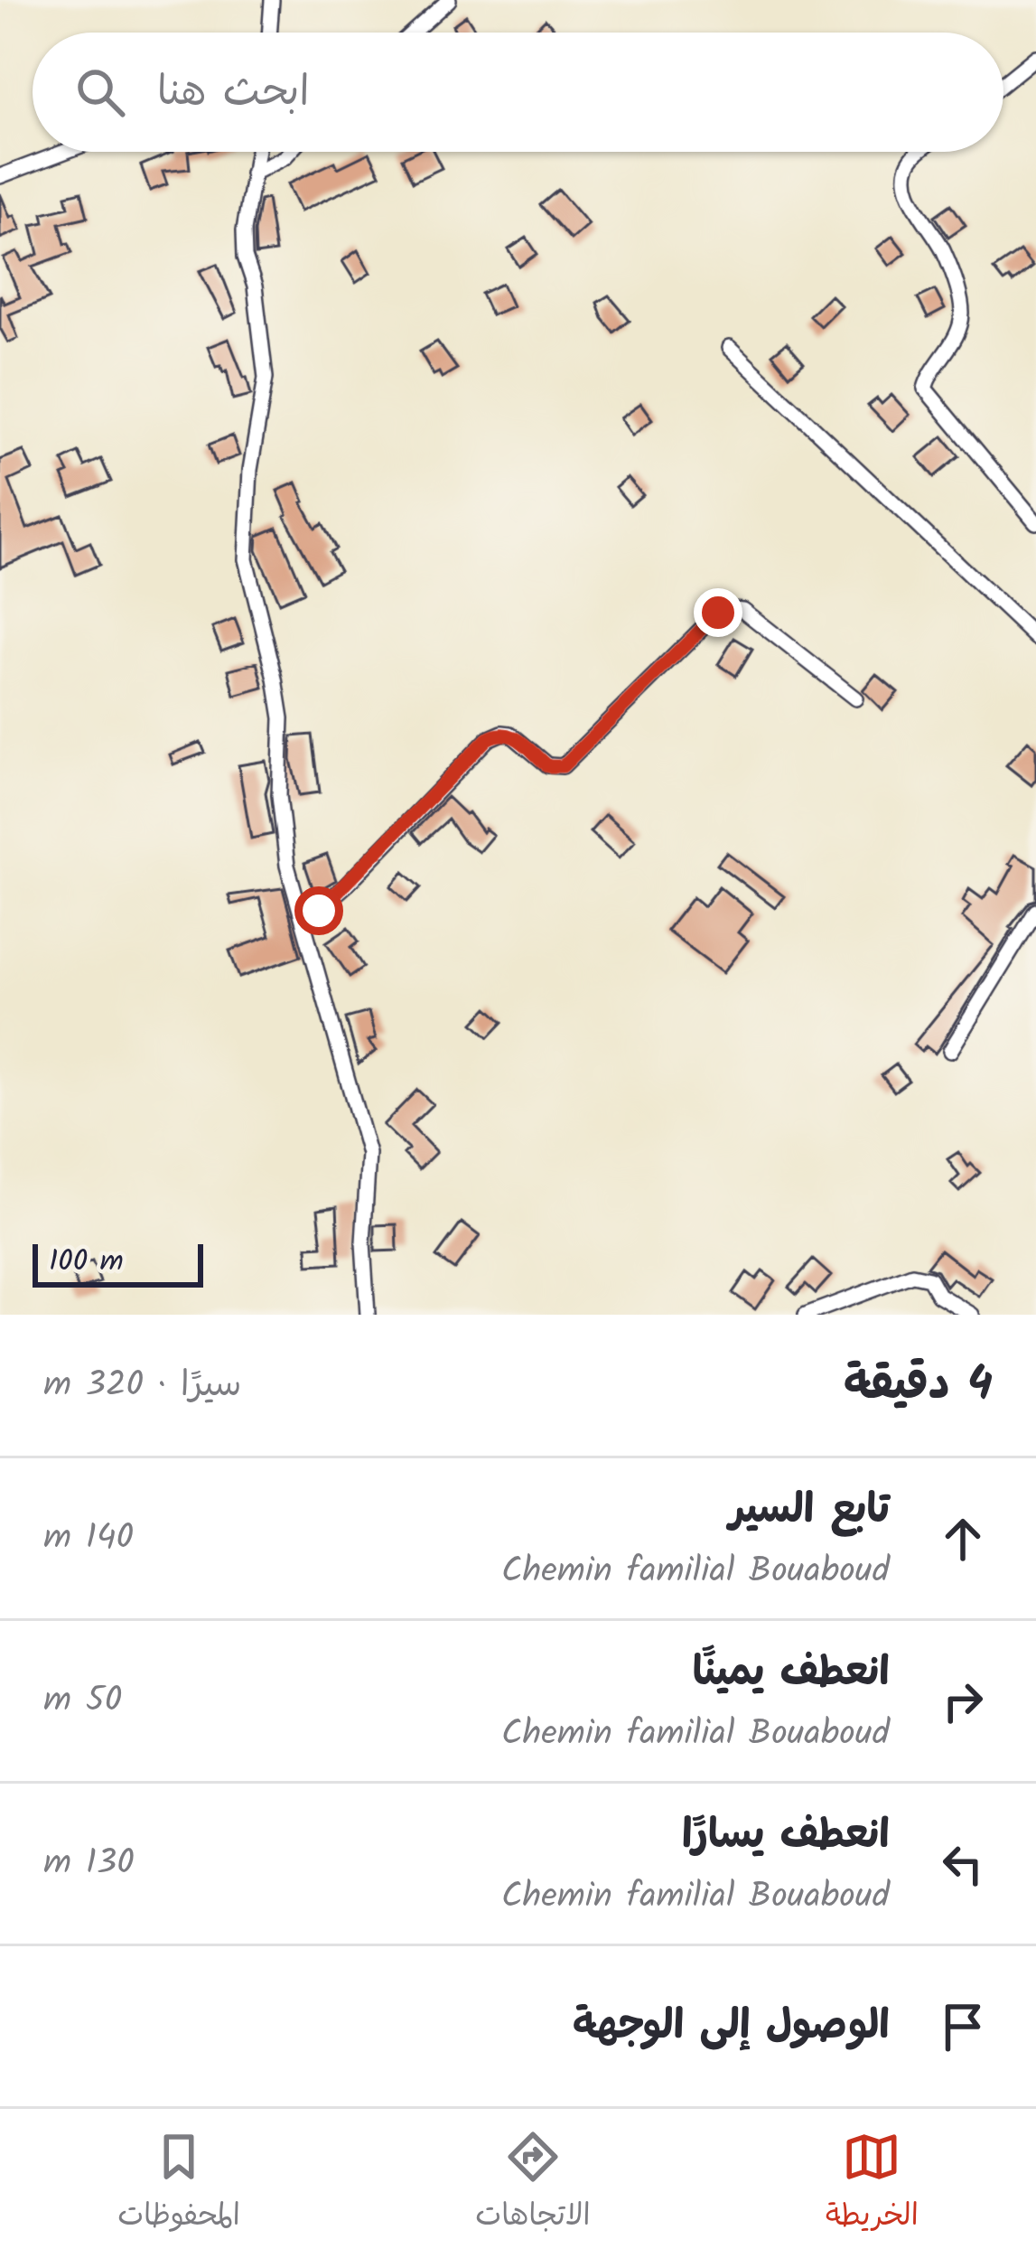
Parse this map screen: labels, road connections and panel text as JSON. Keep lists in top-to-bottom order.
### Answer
{
  "scale_bar": "100 m",
  "page": {
    "search": "ابحث هنا",
    "scale": "100 m",
    "heading": ["4 دقيقة", "سيرًا · 320 m"],
    "list": [
      ["تابع السير", "Chemin familial Bouaboud", "140 m"],
      ["انعطف يمينًا", "Chemin familial Bouaboud", "50 m"],
      ["انعطف يسارًا", "Chemin familial Bouaboud", "130 m"],
      "الوصول إلى الوجهة"
    ],
    "nav": ["الخريطة", "الاتجاهات", "المحفوظات"]
  }
}
